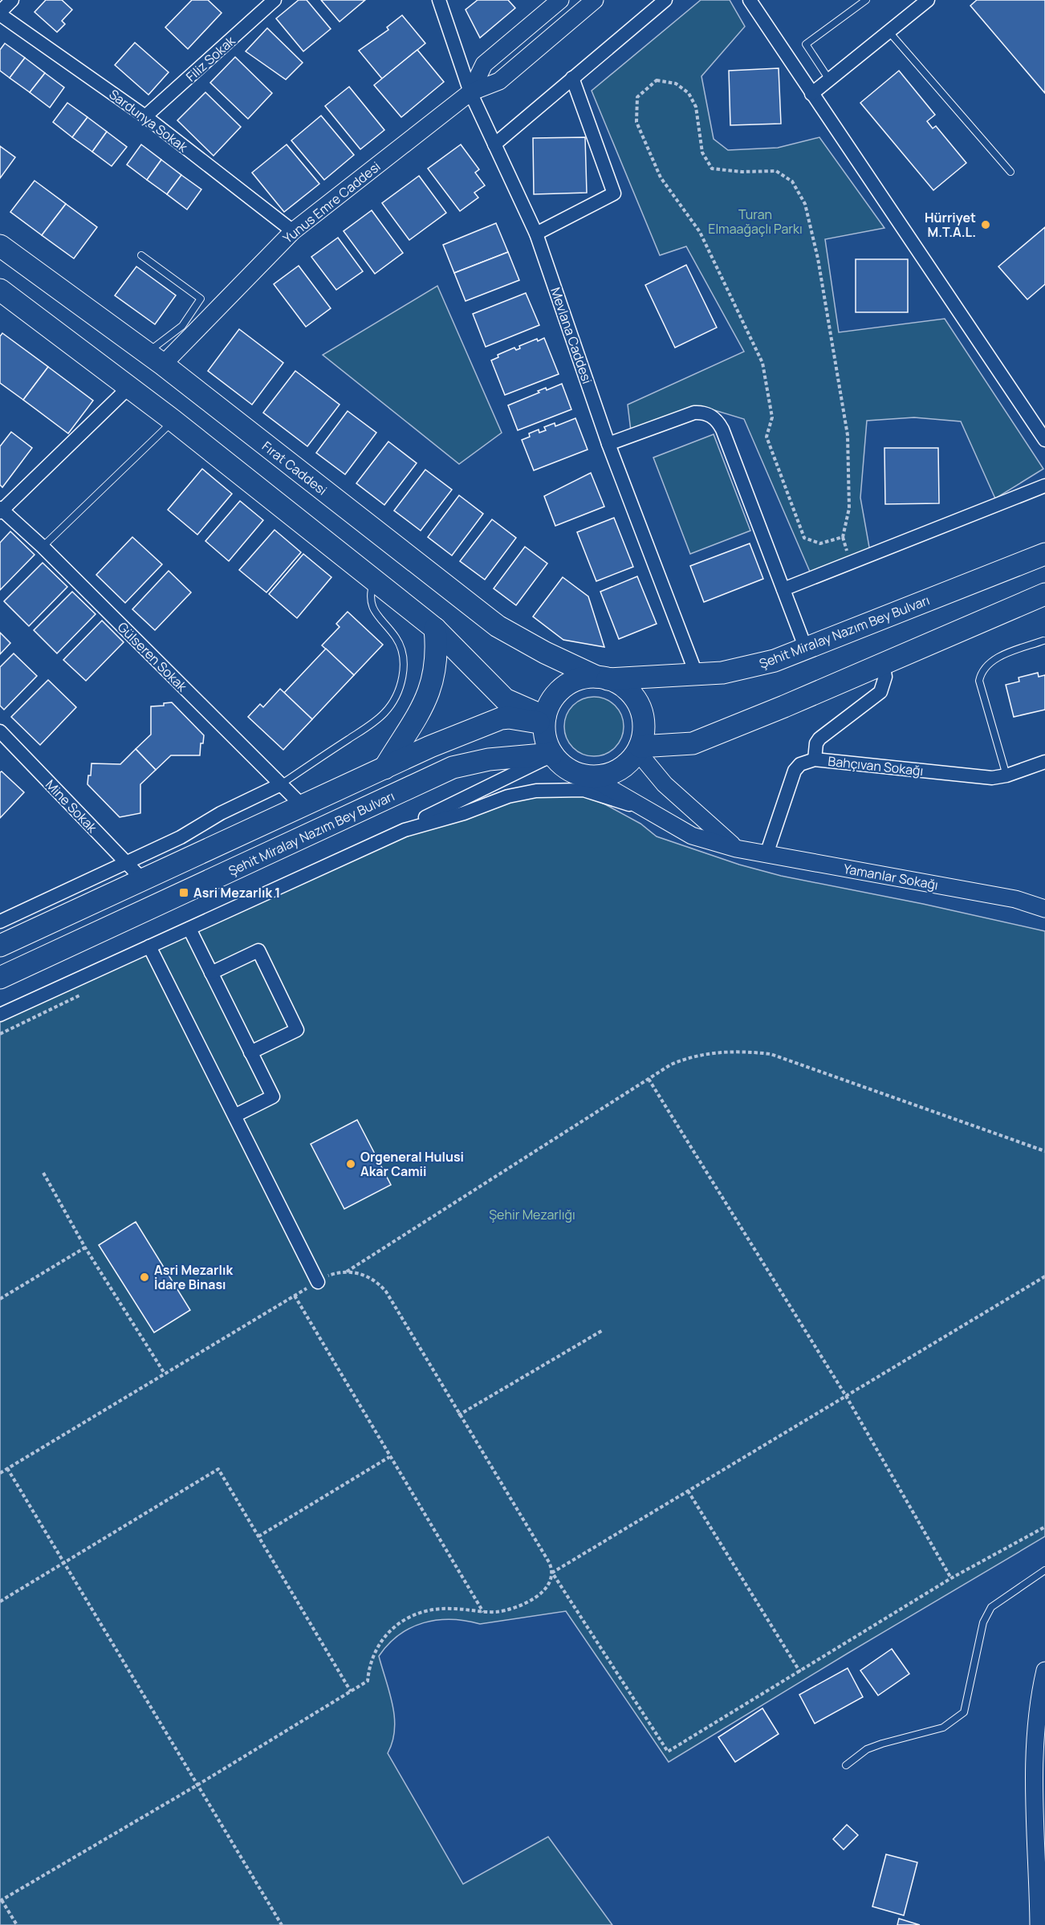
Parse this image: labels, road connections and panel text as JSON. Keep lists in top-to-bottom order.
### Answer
{
  "streets": {
    "main road": ["Fırat Caddesi", "Şehit Miralay Nazım Bey Bulvarı"],
    "street": [
      "Filiz Sokak",
      "Sardunya Sokak",
      "Yunus Emre Caddesi",
      "Mevlana Caddesi",
      "Gülseren Sokak",
      "Bahçıvan Sokağı",
      "Mine Sokak",
      "Yamanlar Sokağı"
    ]
  },
  "crossings": [
    ["Filiz Sokak", "Sardunya Sokak"],
    ["Sardunya Sokak", "Yunus Emre Caddesi"],
    ["Yunus Emre Caddesi", "Mevlana Caddesi"],
    ["Yunus Emre Caddesi", "Fırat Caddesi"],
    ["Mevlana Caddesi", "Şehit Miralay Nazım Bey Bulvarı"],
    ["Fırat Caddesi", "Şehit Miralay Nazım Bey Bulvarı"],
    ["Fırat Caddesi", "Yamanlar Sokağı"],
    ["Şehit Miralay Nazım Bey Bulvarı", "Gülseren Sokak"],
    ["Şehit Miralay Nazım Bey Bulvarı", "Mine Sokak"],
    ["Şehit Miralay Nazım Bey Bulvarı", "Yamanlar Sokağı"],
    ["Bahçıvan Sokağı", "Yamanlar Sokağı"]
  ],
  "parks": ["Turan Elmaağaçlı Parkı", "Şehir Mezarlığı"],
  "places": {
    "other": ["Hürriyet M.T.A.L.", "Orgeneral Hulusi Akar Camii", "Asri Mezarlık İdare Binası"],
    "transit": ["Asri Mezarlık 1"]
  }
}
